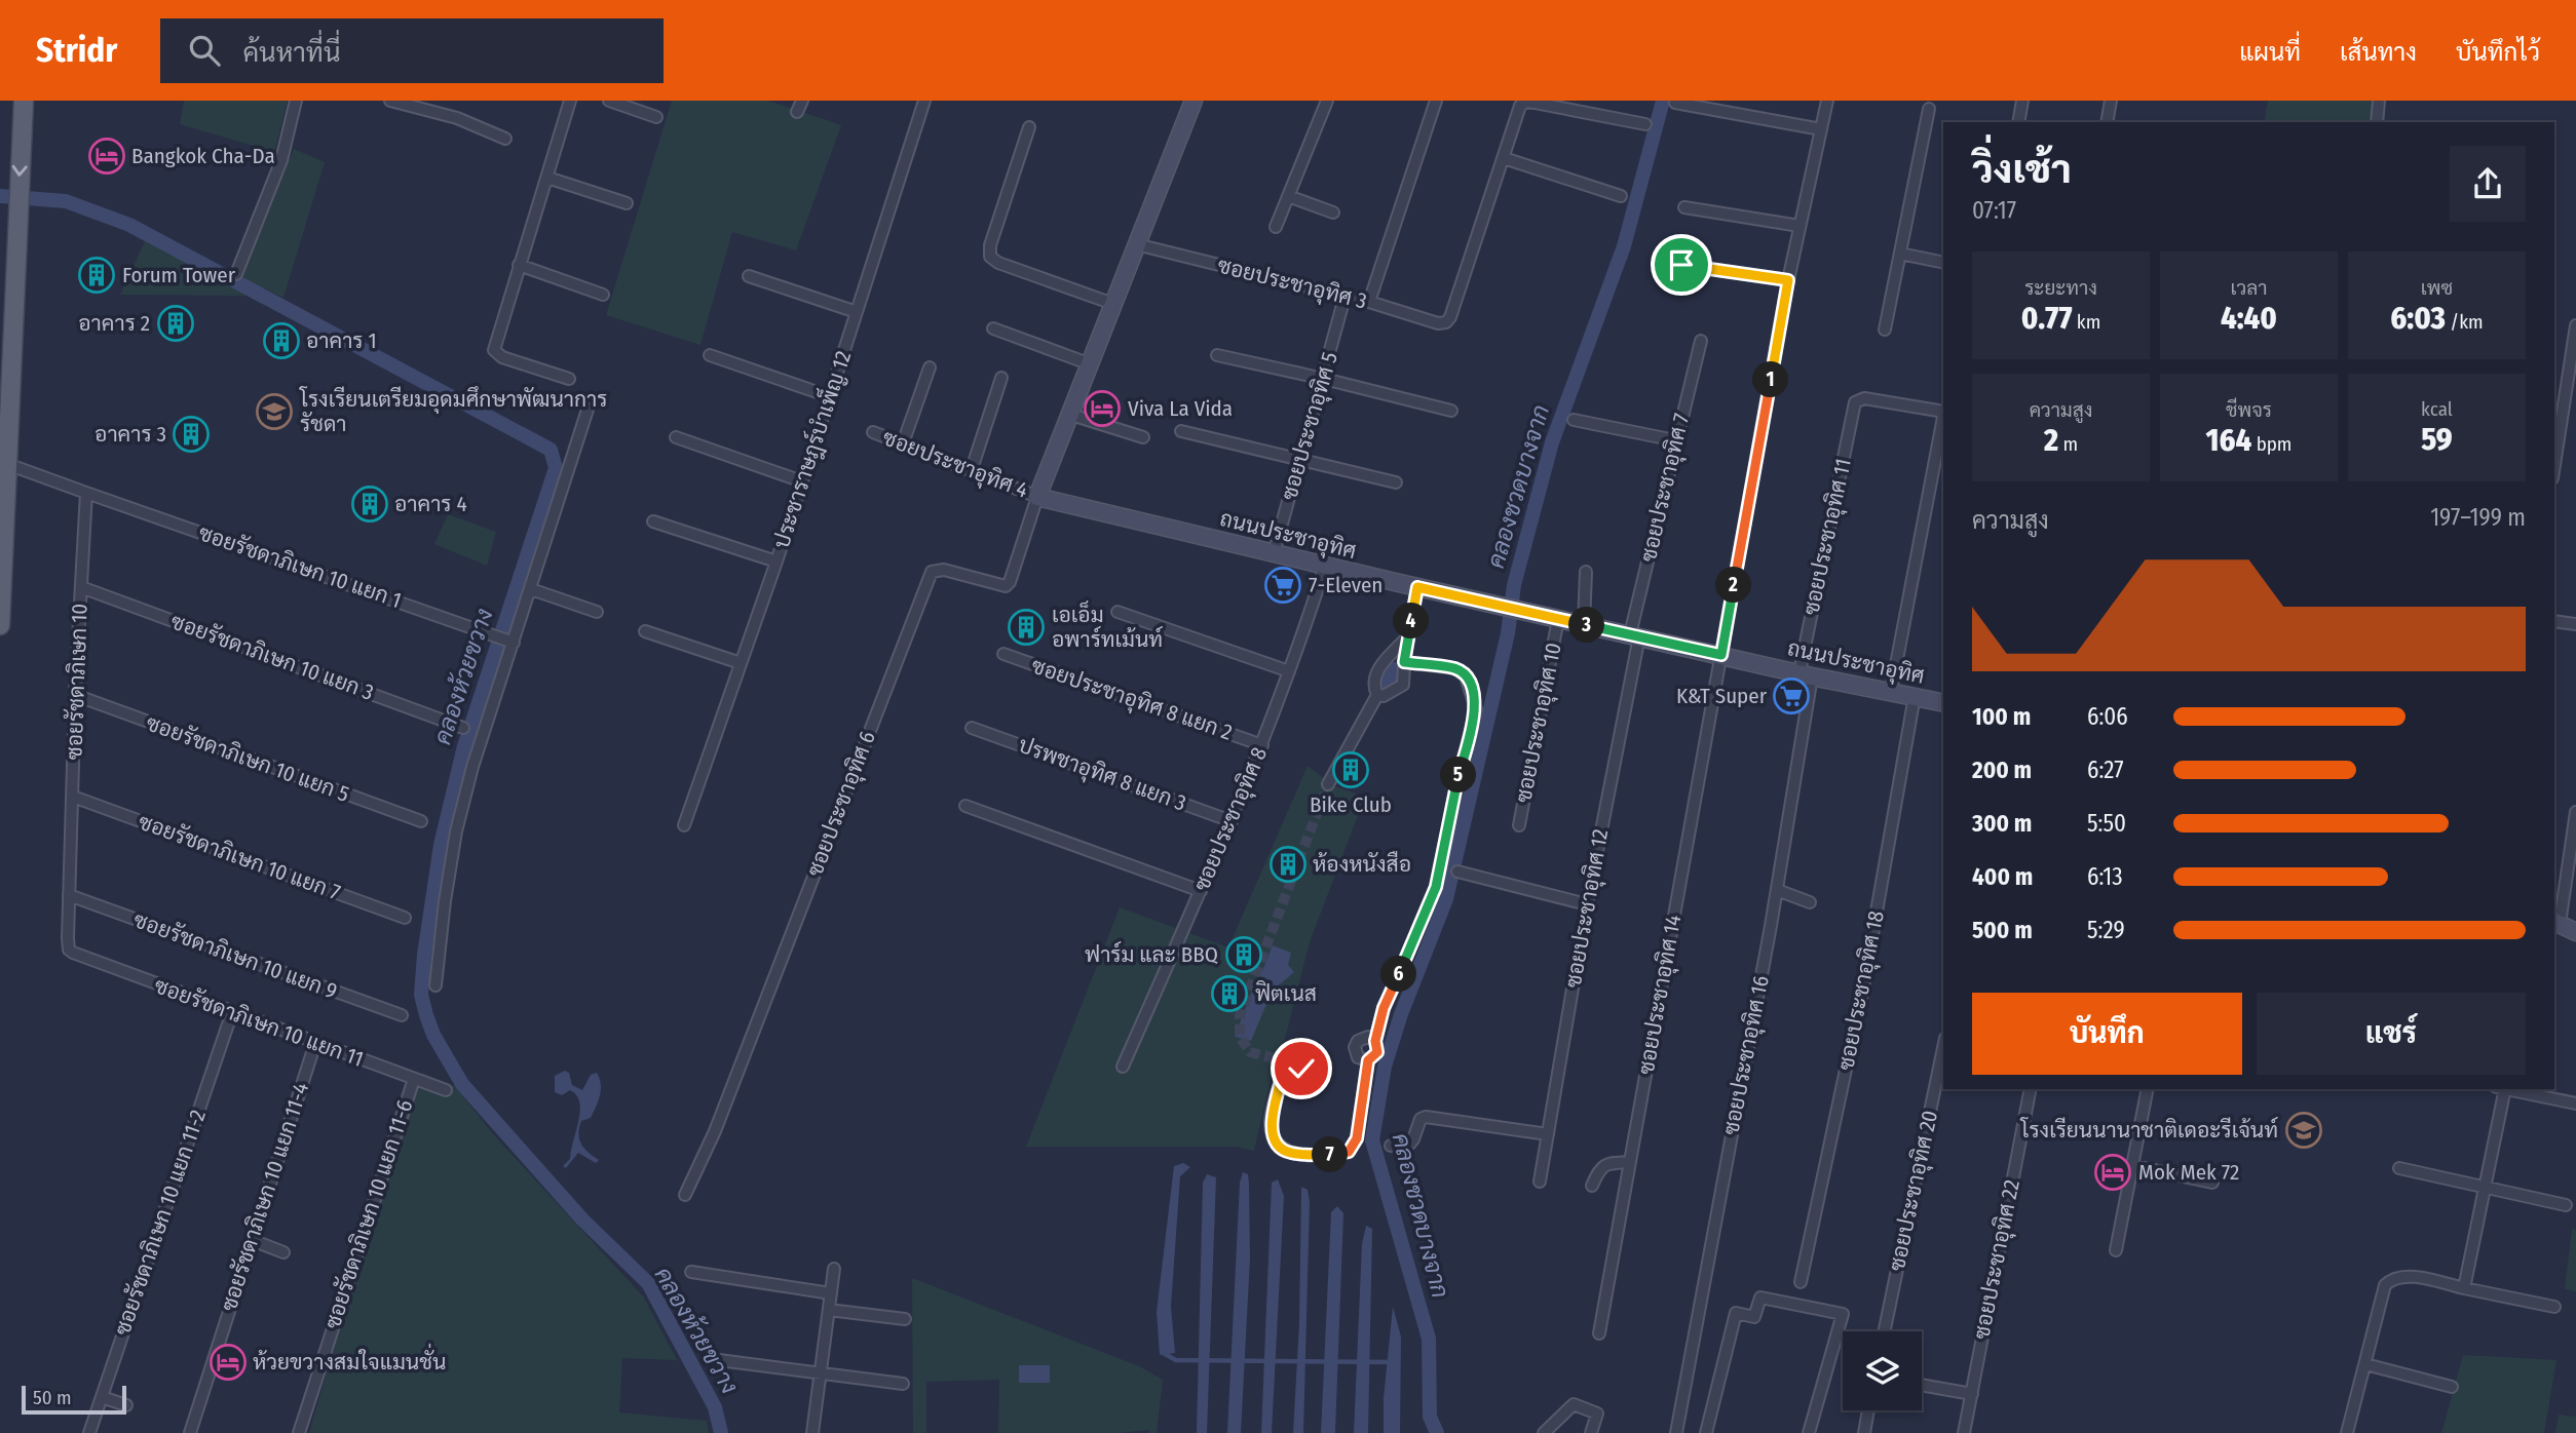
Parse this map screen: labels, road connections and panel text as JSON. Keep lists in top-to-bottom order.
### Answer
{
  "streets": {
    "main road": ["ถนนประชาอุทิศ"],
    "street": [
      "ซอยประชาอุทิศ 3",
      "ซอยประชาอุทิศ 5",
      "ประชาราษฎร์บำเพ็ญ 12",
      "ซอยประชาอุทิศ 4",
      "ซอยประชาอุทิศ 7",
      "ซอยประชาอุทิศ 11",
      "ซอยรัชดาภิเษก 10 แยก 1",
      "ซอยรัชดาภิเษก 10 แยก 3",
      "ซอยรัชดาภิเษก 10",
      "ซอยประชาอุทิศ 8 แยก 2",
      "ซอยประชาอุทิศ 10",
      "ซอยรัชดาภิเษก 10 แยก 5",
      "ปรพชาอุทิศ 8 แยก 3",
      "ซอยประชาอุทิศ 6",
      "ซอยประชาอุทิศ 8",
      "ซอยรัชดาภิเษก 10 แยก 7",
      "ซอยประชาอุทิศ 12",
      "ซอยรัชดาภิเษก 10 แยก 9",
      "ซอยประชาอุทิศ 18",
      "ซอยประชาอุทิศ 14",
      "ซอยรัชดาภิเษก 10 แยก 11",
      "ซอยประชาอุทิศ 16",
      "ซอยประชาอุทิศ 20",
      "ซอยรัชดาภิเษก 10 แยก 11-4",
      "ซอยรัชดาภิเษก 10 แยก 11-6",
      "ซอยรัชดาภิเษก 10 แยก 11-2",
      "ซอยประชาอุทิศ 22"
    ]
  },
  "crossings": [
    ["ซอยประชาอุทิศ 3", "ซอยประชาอุทิศ 5"],
    ["ซอยประชาอุทิศ 5", "ถนนประชาอุทิศ"],
    ["ซอยประชาอุทิศ 4", "ถนนประชาอุทิศ"],
    ["ซอยประชาอุทิศ 4", "ซอยประชาอุทิศ 6"],
    ["ซอยประชาอุทิศ 7", "ถนนประชาอุทิศ"],
    ["ซอยประชาอุทิศ 7", "ซอยประชาอุทิศ 12"],
    ["ถนนประชาอุทิศ", "ซอยประชาอุทิศ 11"],
    ["ถนนประชาอุทิศ", "ซอยประชาอุทิศ 10"],
    ["ถนนประชาอุทิศ", "ซอยประชาอุทิศ 6"],
    ["ถนนประชาอุทิศ", "ซอยประชาอุทิศ 8"],
    ["ถนนประชาอุทิศ", "ซอยประชาอุทิศ 12"],
    ["ถนนประชาอุทิศ", "ซอยประชาอุทิศ 18"],
    ["ถนนประชาอุทิศ", "ซอยประชาอุทิศ 14"],
    ["ถนนประชาอุทิศ", "ซอยประชาอุทิศ 16"],
    ["ซอยประชาอุทิศ 11", "ซอยประชาอุทิศ 16"],
    ["ซอยรัชดาภิเษก 10 แยก 1", "ซอยรัชดาภิเษก 10"],
    ["ซอยรัชดาภิเษก 10 แยก 3", "ซอยรัชดาภิเษก 10"],
    ["ซอยรัชดาภิเษก 10", "ซอยรัชดาภิเษก 10 แยก 5"],
    ["ซอยรัชดาภิเษก 10", "ซอยรัชดาภิเษก 10 แยก 7"],
    ["ซอยรัชดาภิเษก 10", "ซอยรัชดาภิเษก 10 แยก 9"],
    ["ซอยรัชดาภิเษก 10", "ซอยรัชดาภิเษก 10 แยก 11"],
    ["ซอยประชาอุทิศ 8 แยก 2", "ซอยประชาอุทิศ 8"],
    ["ปรพชาอุทิศ 8 แยก 3", "ซอยประชาอุทิศ 8"],
    ["ซอยรัชดาภิเษก 10 แยก 11", "ซอยรัชดาภิเษก 10 แยก 11-4"],
    ["ซอยรัชดาภิเษก 10 แยก 11", "ซอยรัชดาภิเษก 10 แยก 11-6"],
    ["ซอยรัชดาภิเษก 10 แยก 11", "ซอยรัชดาภิเษก 10 แยก 11-2"]
  ],
  "water": ["คลองชวดบางจาก", "คลองห้วยขวาง"],
  "places": {
    "hotel": [
      "Bangkok Cha-Da",
      "Viva La Vida",
      "Mok Mek 72",
      "ห้วยขวางสมใจแมนชั่น"
    ],
    "building": [
      "Forum Tower",
      "อาคาร 2",
      "อาคาร 1",
      "อาคาร 3",
      "อาคาร 4",
      "เอเอ็ม อพาร์ทเม้นท์",
      "Bike Club",
      "ห้องหนังสือ",
      "ฟาร์ม และ BBQ",
      "ฟิตเนส"
    ],
    "school or university": ["โรงเรียนเตรียมอุดมศึกษาพัฒนาการ รัชดา", "โรงเรียนนานาชาติเดอะรีเจ้นท์"],
    "supermarket": ["7-Eleven", "K&T Super"]
  },
  "scale_bar": "50 m",
  "page": {
    "header": "Stridr",
    "search": "ค้นหาที่นี่",
    "nav": ["แผนที่", "เส้นทาง", "บันทึกไว้"],
    "heading": ["วิ่งเช้า", "07:17"],
    "stats": [
      ["ระยะทาง", "0.77 km"],
      ["เวลา", "4:40"],
      ["เพซ", "6:03 /km"],
      ["ความสูง", "2 m"],
      ["ชีพจร", "164 bpm"],
      ["kcal", "59"]
    ],
    "pins": [
      "1",
      "2",
      "4",
      "3",
      "5",
      "6",
      "7"
    ],
    "chart": ["ความสูง", "197–199 m"],
    "list": [
      {
        "name": "100 m",
        "note": "6:06"
      },
      {
        "name": "200 m",
        "note": "6:27"
      },
      {
        "name": "300 m",
        "note": "5:50"
      },
      {
        "name": "400 m",
        "note": "6:13"
      },
      {
        "name": "500 m",
        "note": "5:29"
      }
    ],
    "buttons": ["บันทึก", "แชร์"],
    "scale": "50 m"
  }
}
